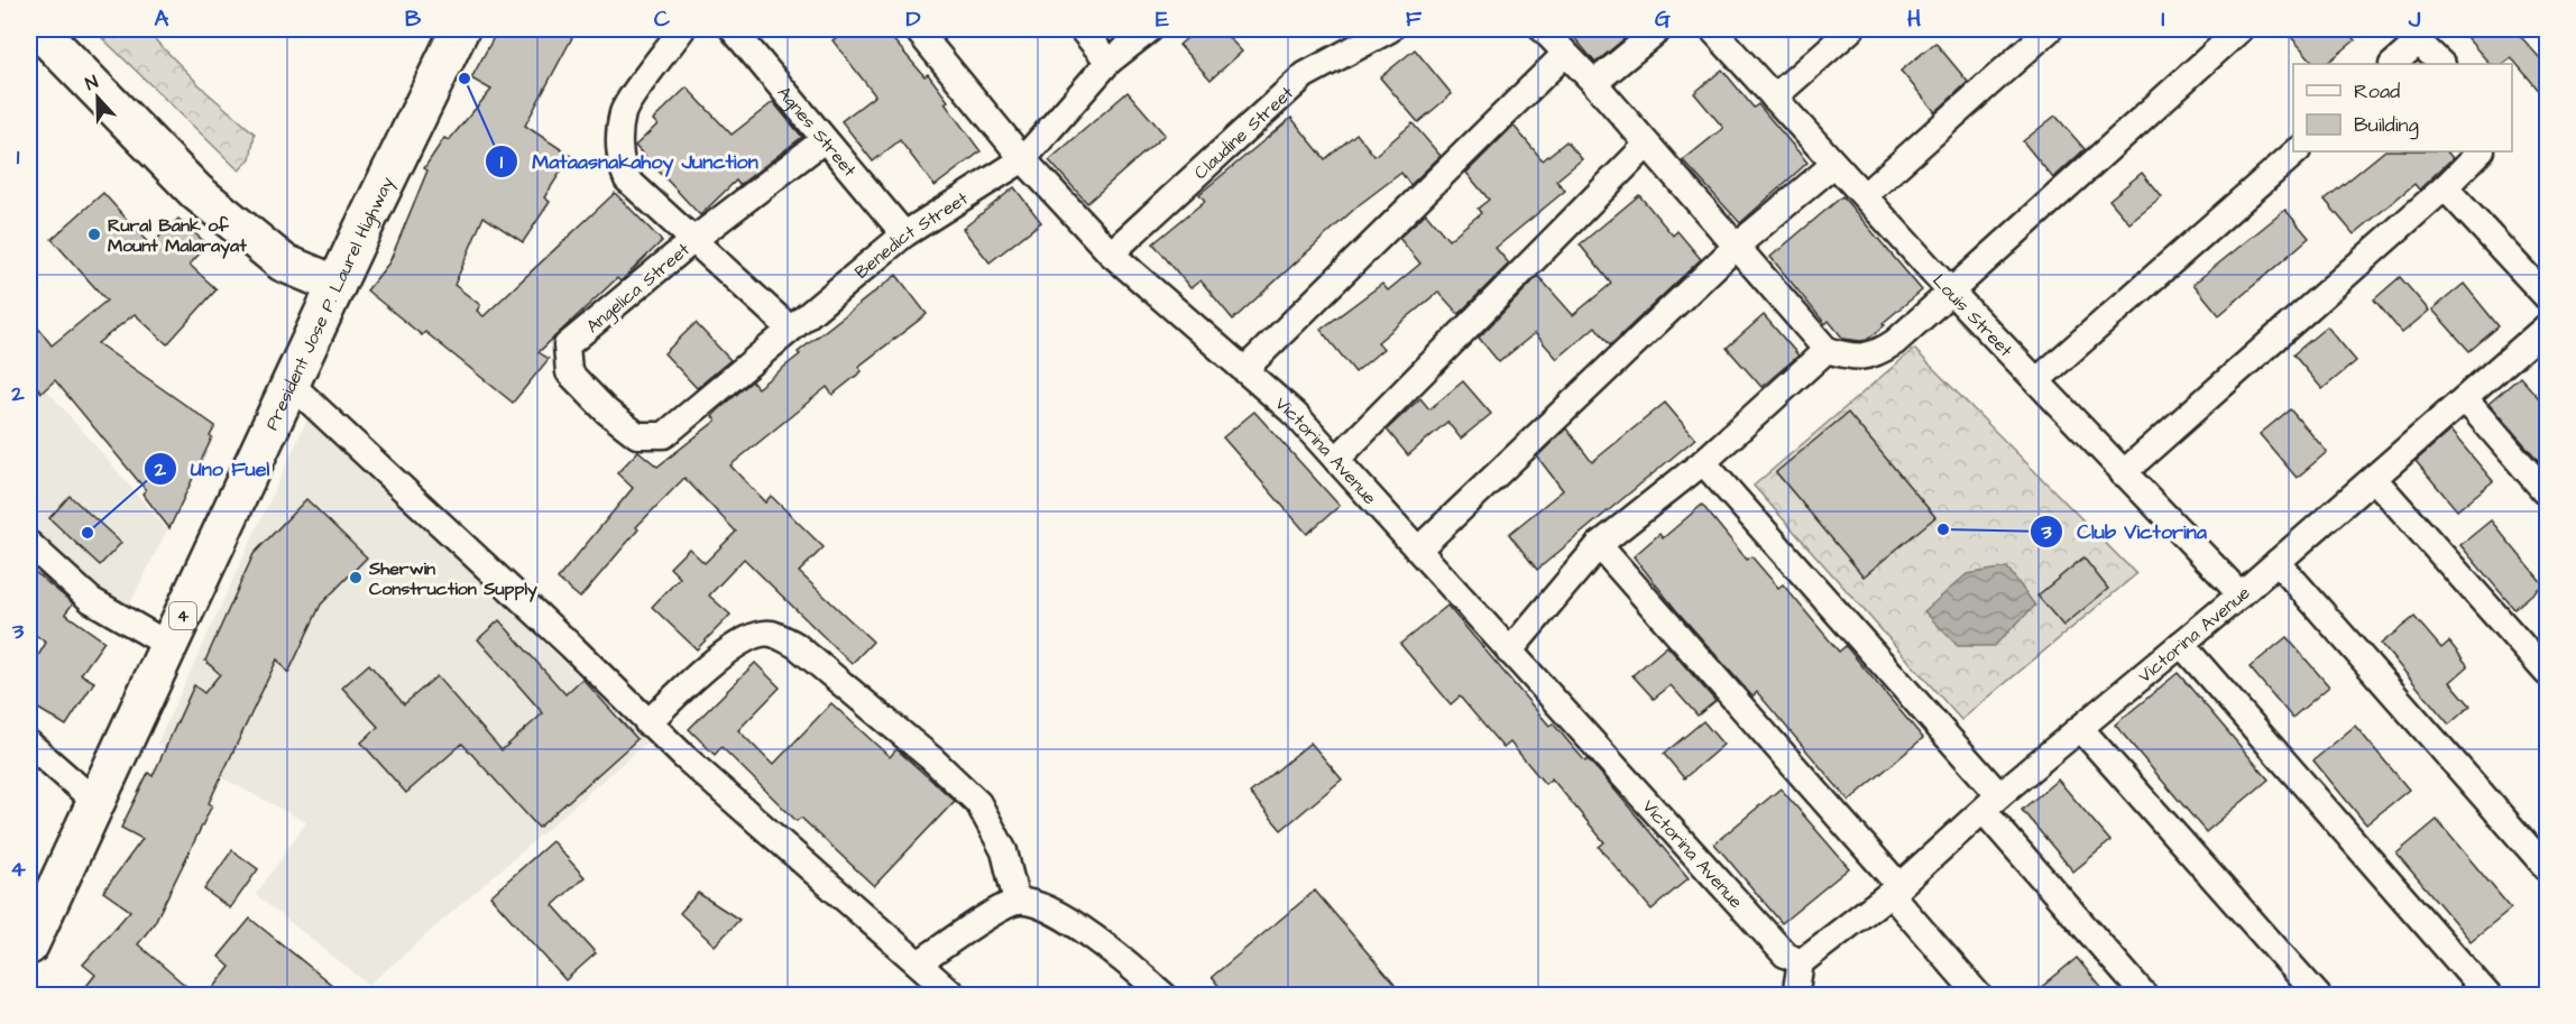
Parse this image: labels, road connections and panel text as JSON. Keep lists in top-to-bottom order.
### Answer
{
  "streets": {
    "main road": ["President Jose P. Laurel Highway", "4"],
    "street": [
      "Claudine Street",
      "Agnes Street",
      "Benedict Street",
      "Angelica Street",
      "Louis Street",
      "Victorina Avenue"
    ]
  },
  "crossings": [
    ["Claudine Street", "Victorina Avenue"],
    ["Agnes Street", "Benedict Street"],
    ["Agnes Street", "Angelica Street"],
    ["Benedict Street", "Angelica Street"],
    ["Benedict Street", "Victorina Avenue"],
    ["Louis Street", "Victorina Avenue"]
  ],
  "places": [
    "Mataasnakahoy Junction",
    "Rural Bank of Mount Malarayat",
    "Club Victorina",
    "Uno Fuel",
    "Sherwin Construction Supply"
  ],
  "legend": ["Road", "Building"],
  "north": "top",
  "grid": {
    "columns": [
      "A",
      "B",
      "C",
      "D",
      "E",
      "F",
      "G",
      "H",
      "I",
      "J"
    ],
    "rows": [
      "1",
      "2",
      "3",
      "4"
    ]
  }
}
